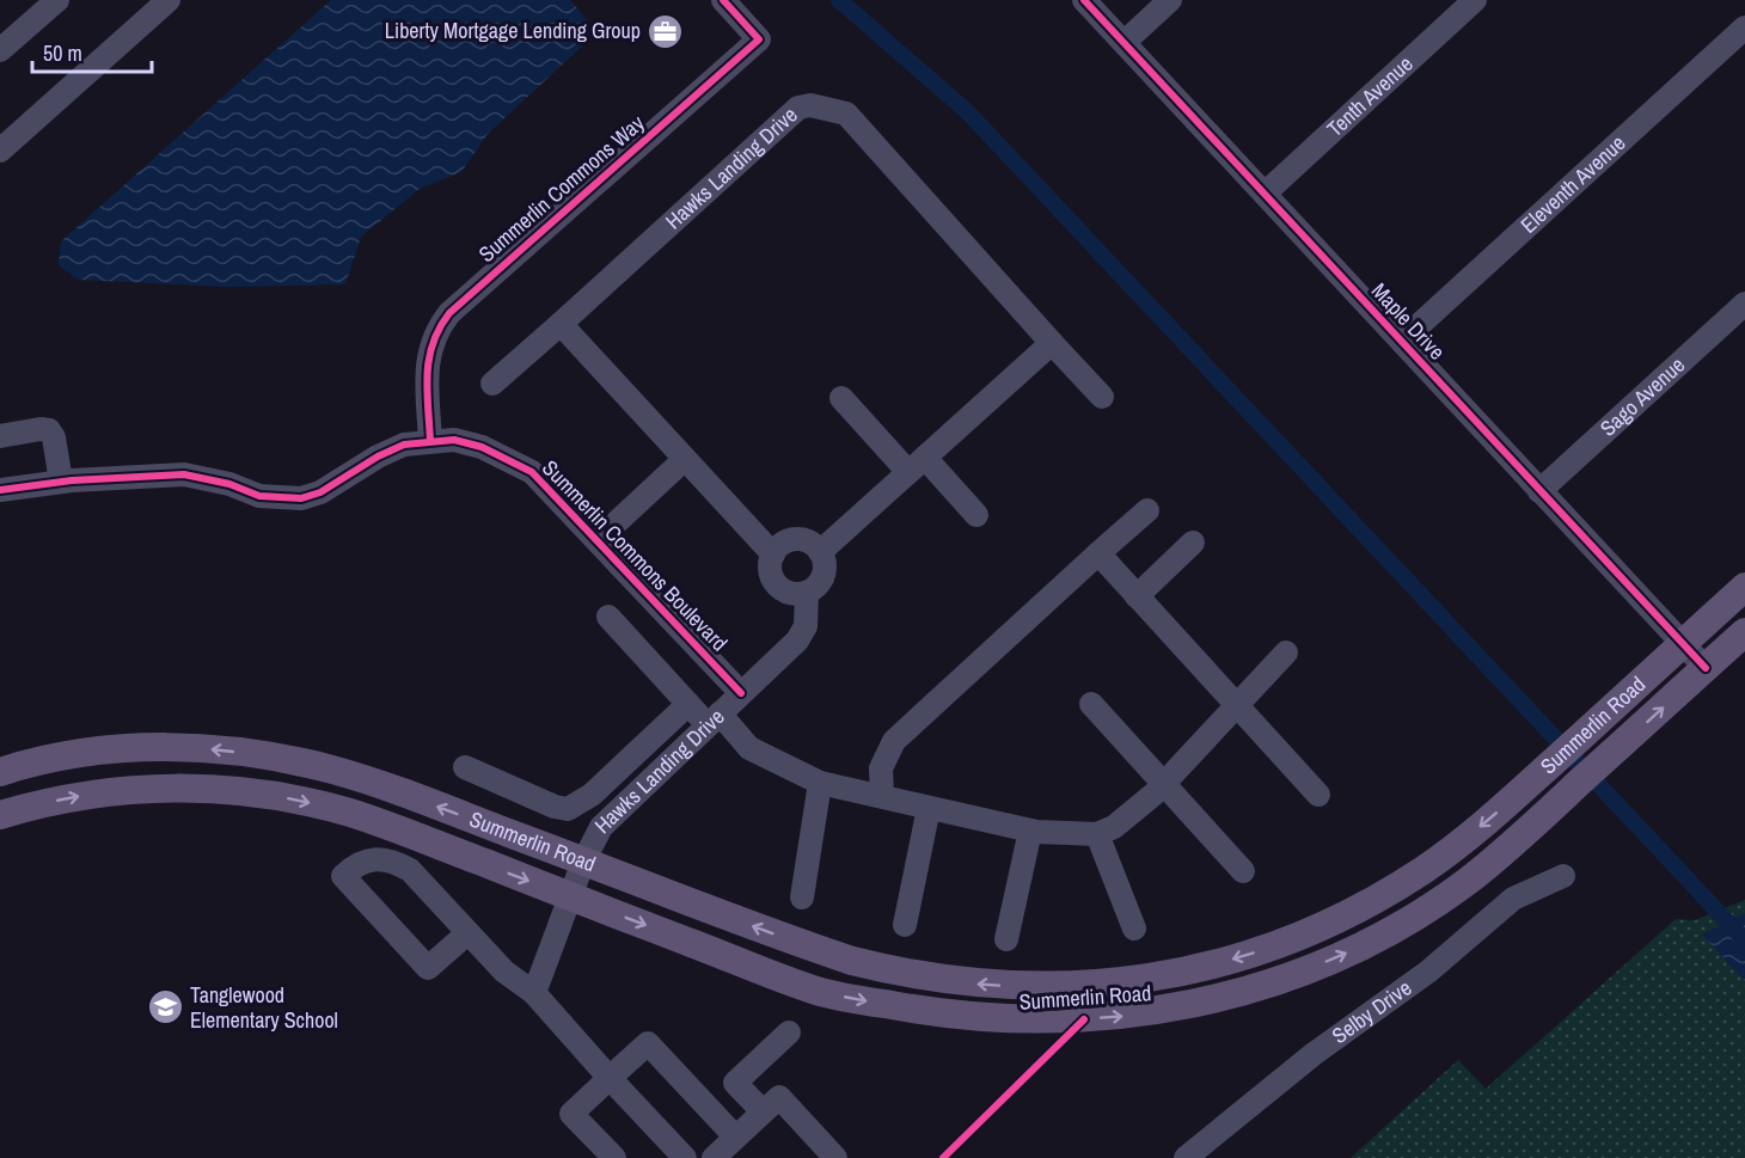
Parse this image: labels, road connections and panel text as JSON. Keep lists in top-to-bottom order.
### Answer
{
  "streets": {
    "main road": ["Summerlin Road"],
    "street": [
      "Tenth Avenue",
      "Hawks Landing Drive",
      "Eleventh Avenue",
      "Summerlin Commons Way",
      "Maple Drive",
      "Sago Avenue",
      "Summerlin Commons Boulevard",
      "Selby Drive"
    ]
  },
  "crossings": [
    ["Tenth Avenue", "Maple Drive"],
    ["Hawks Landing Drive", "Summerlin Commons Boulevard"],
    ["Hawks Landing Drive", "Summerlin Road"],
    ["Eleventh Avenue", "Maple Drive"],
    ["Summerlin Commons Way", "Summerlin Commons Boulevard"],
    ["Maple Drive", "Sago Avenue"],
    ["Maple Drive", "Summerlin Road"]
  ],
  "places": {
    "office": ["Liberty Mortgage Lending Group"],
    "school or university": ["Tanglewood Elementary School"]
  },
  "scale_bar": "50 m"
}
